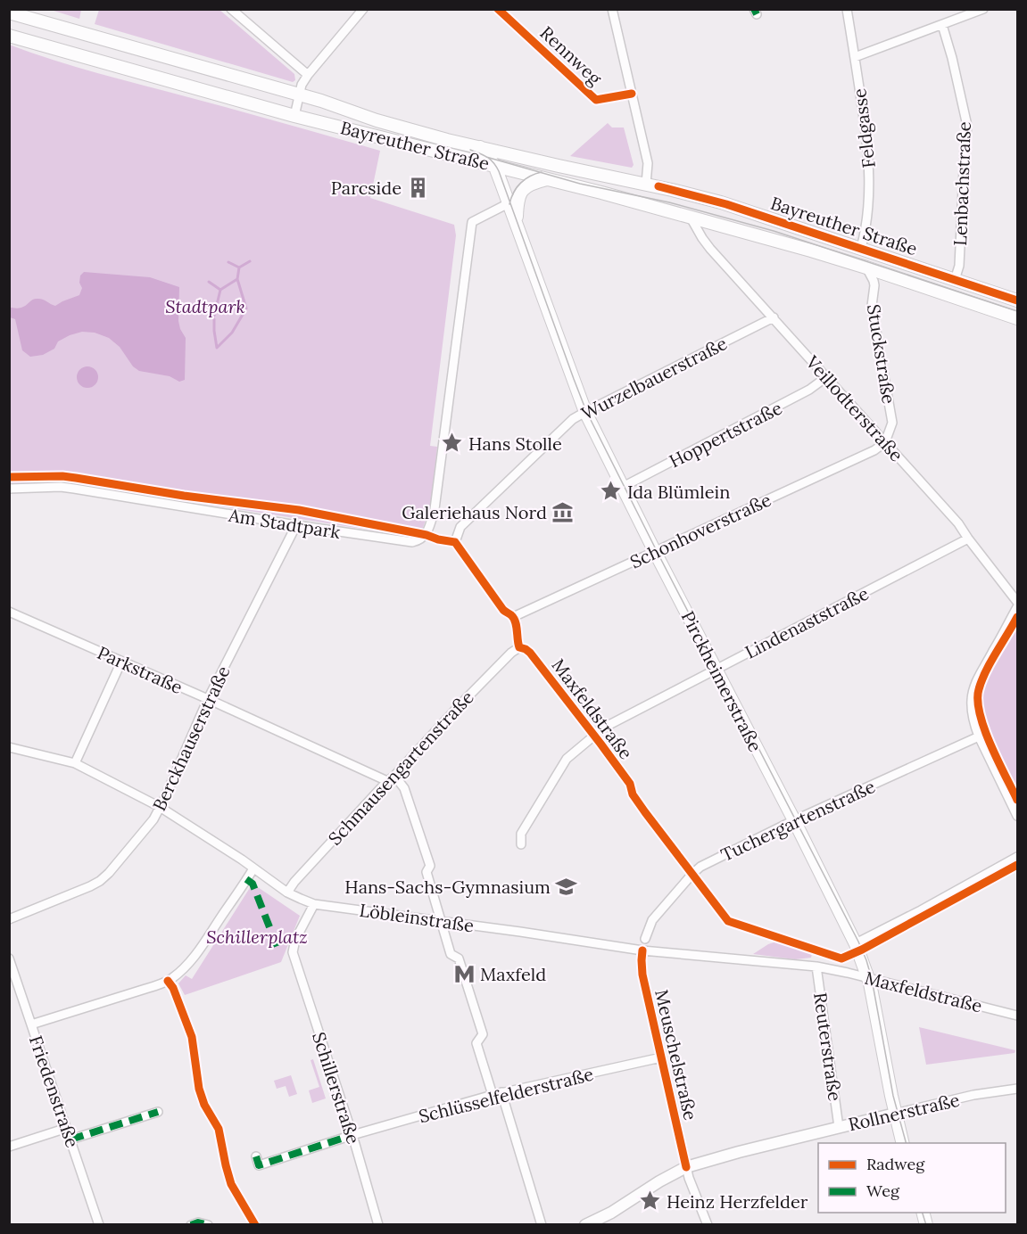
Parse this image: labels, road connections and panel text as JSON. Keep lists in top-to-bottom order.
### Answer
{
  "streets": {
    "main road": ["Bayreuther Straße", "Pirckheimerstraße"],
    "street": [
      "Rennweg",
      "Feldgasse",
      "Lenbachstraße",
      "Stuckstraße",
      "Wurzelbauerstraße",
      "Veillodterstraße",
      "Hoppertstraße",
      "Am Stadtpark",
      "Schonhoverstraße",
      "Lindenaststraße",
      "Parkstraße",
      "Maxfeldstraße",
      "Berckhauserstraße",
      "Schmausengartenstraße",
      "Tuchergartenstraße",
      "Löbleinstraße",
      "Reuterstraße",
      "Meuschelstraße",
      "Schillerstraße",
      "Friedenstraße",
      "Schlüsselfelderstraße",
      "Rollnerstraße"
    ]
  },
  "crossings": [
    ["Feldgasse", "Bayreuther Straße"],
    ["Bayreuther Straße", "Lenbachstraße"],
    ["Bayreuther Straße", "Stuckstraße"],
    ["Bayreuther Straße", "Veillodterstraße"],
    ["Bayreuther Straße", "Pirckheimerstraße"],
    ["Stuckstraße", "Veillodterstraße"],
    ["Stuckstraße", "Schonhoverstraße"],
    ["Wurzelbauerstraße", "Veillodterstraße"],
    ["Wurzelbauerstraße", "Pirckheimerstraße"],
    ["Veillodterstraße", "Hoppertstraße"],
    ["Veillodterstraße", "Schonhoverstraße"],
    ["Veillodterstraße", "Lindenaststraße"],
    ["Hoppertstraße", "Pirckheimerstraße"],
    ["Am Stadtpark", "Berckhauserstraße"],
    ["Schonhoverstraße", "Pirckheimerstraße"],
    ["Lindenaststraße", "Pirckheimerstraße"],
    ["Lindenaststraße", "Maxfeldstraße"],
    ["Parkstraße", "Berckhauserstraße"],
    ["Parkstraße", "Schmausengartenstraße"],
    ["Pirckheimerstraße", "Maxfeldstraße"],
    ["Pirckheimerstraße", "Tuchergartenstraße"],
    ["Pirckheimerstraße", "Rollnerstraße"],
    ["Maxfeldstraße", "Schmausengartenstraße"],
    ["Maxfeldstraße", "Tuchergartenstraße"],
    ["Maxfeldstraße", "Löbleinstraße"],
    ["Maxfeldstraße", "Reuterstraße"],
    ["Berckhauserstraße", "Löbleinstraße"],
    ["Schmausengartenstraße", "Löbleinstraße"],
    ["Löbleinstraße", "Meuschelstraße"],
    ["Löbleinstraße", "Schillerstraße"],
    ["Reuterstraße", "Rollnerstraße"],
    ["Meuschelstraße", "Schlüsselfelderstraße"],
    ["Meuschelstraße", "Rollnerstraße"],
    ["Schillerstraße", "Schlüsselfelderstraße"]
  ],
  "parks": ["Stadtpark", "Schillerplatz"],
  "places": {
    "building": ["Parcside"],
    "place": ["Hans Stolle", "Ida Blümlein", "Heinz Herzfelder"],
    "museum": ["Galeriehaus Nord"],
    "school or university": ["Hans-Sachs-Gymnasium"],
    "metro station": ["Maxfeld"]
  },
  "legend": ["Radweg", "Weg"]
}
